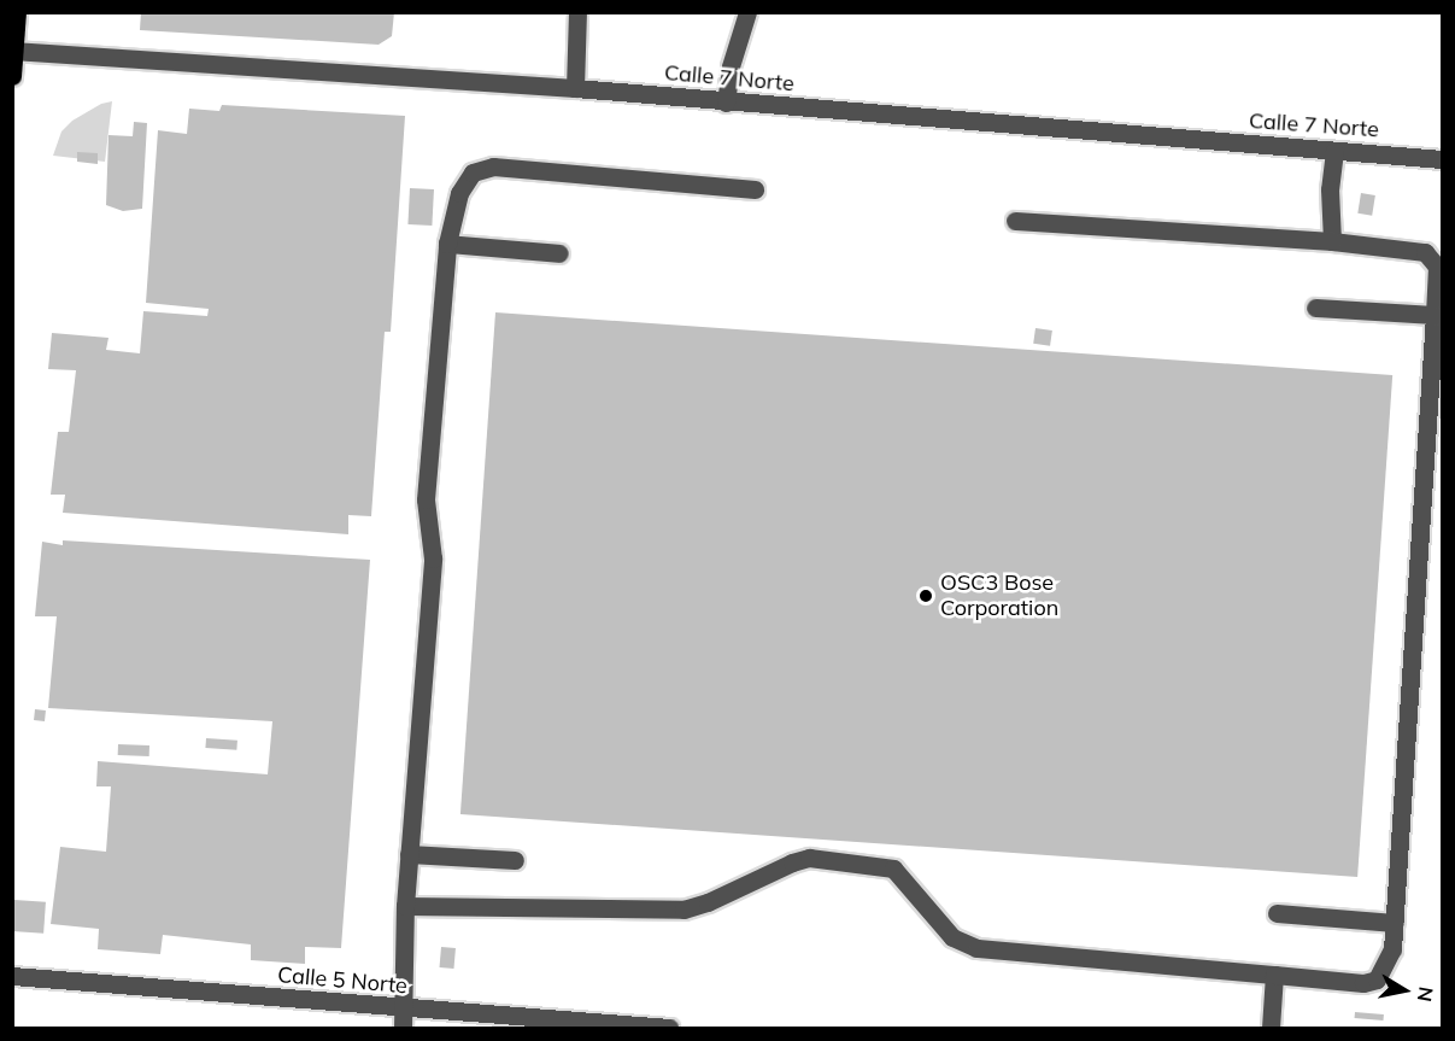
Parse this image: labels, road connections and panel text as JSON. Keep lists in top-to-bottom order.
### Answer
{
  "streets": {
    "street": ["Calle 7 Norte", "Calle 5 Norte"]
  },
  "places": ["OSC3 Bose Corporation"],
  "north": "right"
}
